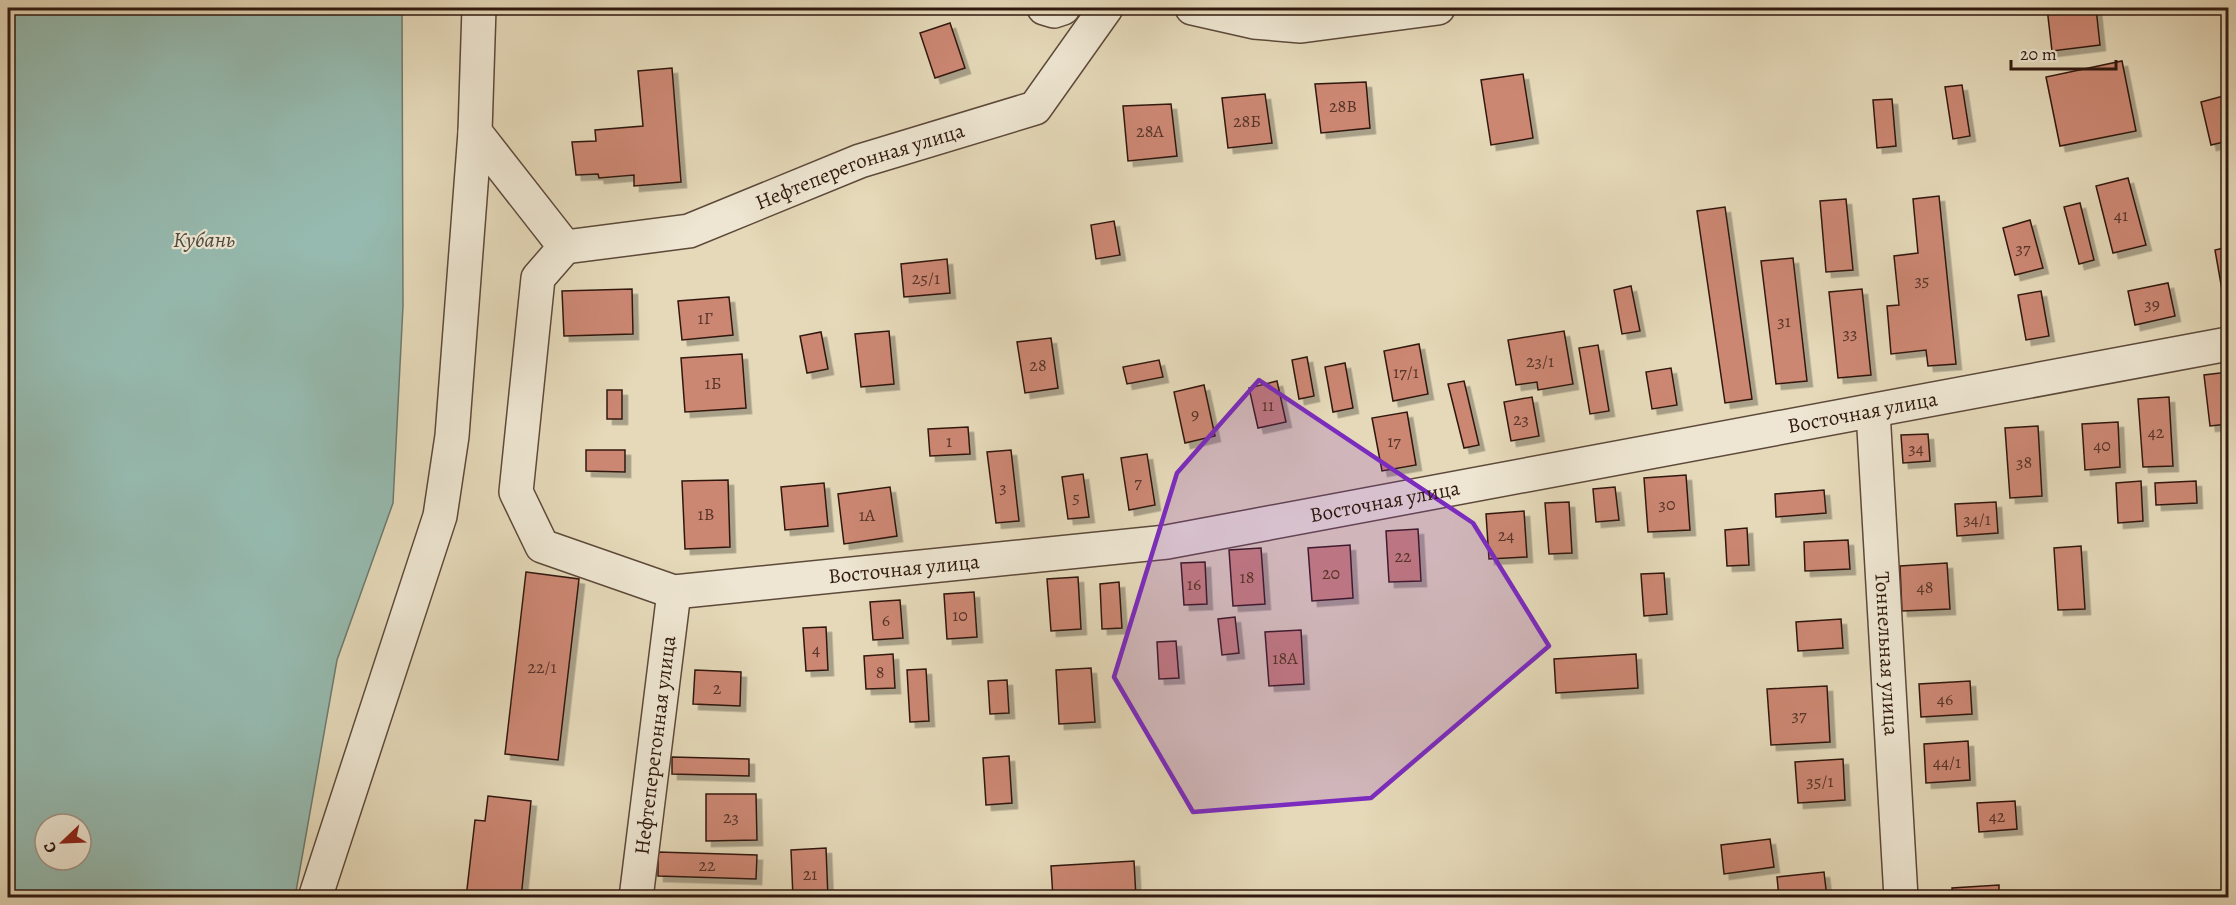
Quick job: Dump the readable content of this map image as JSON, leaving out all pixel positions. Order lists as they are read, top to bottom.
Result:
{
  "streets": {
    "street": ["Нефтеперегонная улица", "Восточная улица", "Тоннельная улица"]
  },
  "crossings": [
    ["Нефтеперегонная улица", "Восточная улица"],
    ["Восточная улица", "Тоннельная улица"]
  ],
  "water": ["Кубань"],
  "house_numbers": [
    "28В",
    "28Б",
    "28А",
    "41",
    "37",
    "25/1",
    "35",
    "39",
    "1Г",
    "31",
    "33",
    "23/1",
    "28",
    "17/1",
    "1Б",
    "11",
    "9",
    "23",
    "42",
    "1",
    "17",
    "40",
    "34",
    "38",
    "7",
    "3",
    "5",
    "30",
    "1В",
    "1А",
    "34/1",
    "24",
    "22",
    "20",
    "18",
    "16",
    "48",
    "10",
    "6",
    "4",
    "18А",
    "22/1",
    "8",
    "2",
    "46",
    "37",
    "44/1",
    "35/1",
    "42",
    "23",
    "22",
    "21"
  ],
  "scale_bar": "20 m",
  "north": "bottom left"
}
